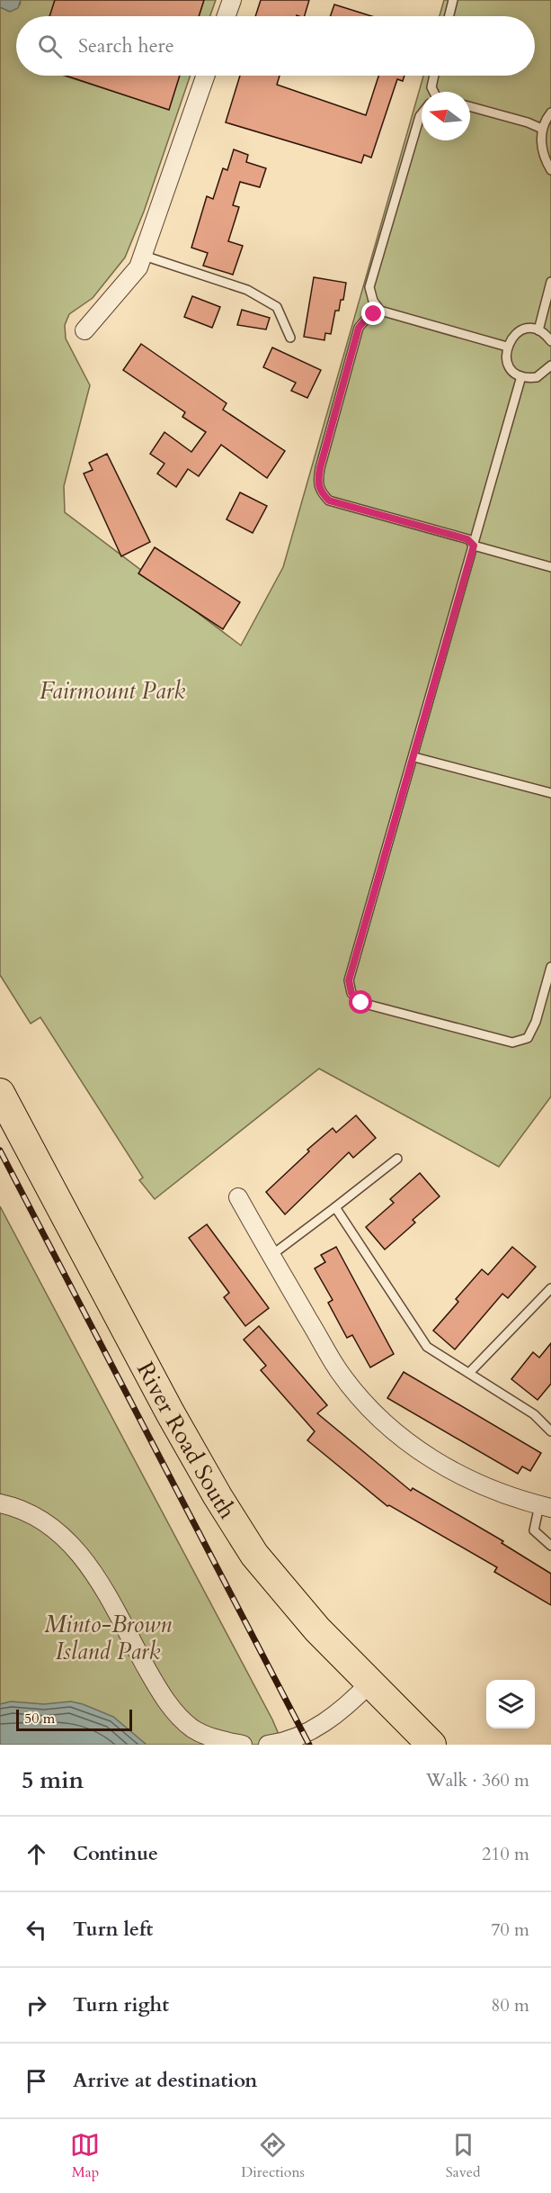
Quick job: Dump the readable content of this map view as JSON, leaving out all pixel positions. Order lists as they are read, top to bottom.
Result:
{
  "streets": {
    "main road": ["River Road South"]
  },
  "parks": ["Fairmount Park", "Minto-Brown Island Park"],
  "scale_bar": "50 m",
  "north": "left",
  "page": {
    "search": "Search here",
    "scale": "50 m",
    "heading": ["5 min", "Walk · 360 m"],
    "list": [
      ["Continue", "210 m"],
      ["Turn left", "70 m"],
      ["Turn right", "80 m"],
      "Arrive at destination"
    ],
    "nav": ["Map", "Directions", "Saved"]
  }
}
